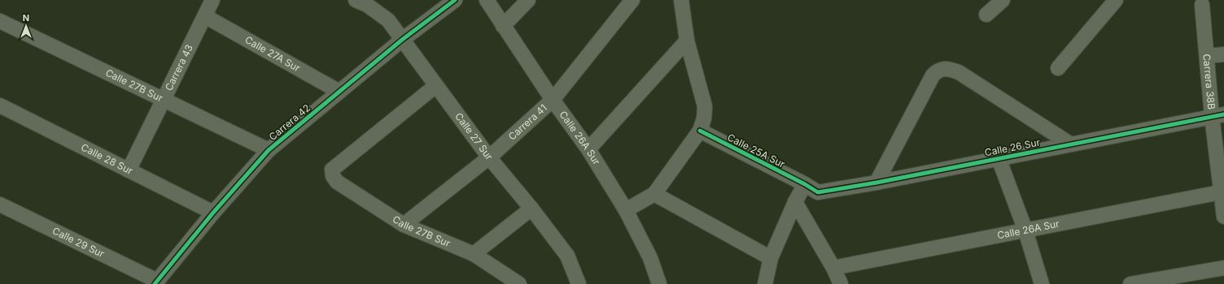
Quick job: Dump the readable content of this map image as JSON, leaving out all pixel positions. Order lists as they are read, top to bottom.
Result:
{
  "streets": {
    "street": [
      "Calle 27A Sur",
      "Carrera 43",
      "Carrera 38B",
      "Calle 27B Sur",
      "Carrera 42",
      "Carrera 41",
      "Calle 27 Sur",
      "Calle 26A Sur",
      "Calle 26 Sur",
      "Calle 25A Sur",
      "Calle 28 Sur",
      "Calle 29 Sur"
    ]
  },
  "crossings": [
    ["Calle 27A Sur", "Carrera 43"],
    ["Calle 27A Sur", "Carrera 42"],
    ["Carrera 43", "Calle 27B Sur"],
    ["Carrera 43", "Calle 28 Sur"],
    ["Carrera 38B", "Calle 26A Sur"],
    ["Carrera 38B", "Calle 26 Sur"],
    ["Calle 27B Sur", "Carrera 42"],
    ["Calle 27B Sur", "Carrera 41"],
    ["Calle 27B Sur", "Calle 27 Sur"],
    ["Carrera 42", "Calle 27 Sur"],
    ["Carrera 42", "Calle 28 Sur"],
    ["Carrera 42", "Calle 29 Sur"],
    ["Carrera 41", "Calle 27 Sur"],
    ["Carrera 41", "Calle 26A Sur"],
    ["Calle 26 Sur", "Calle 25A Sur"]
  ],
  "north": "top"
}
